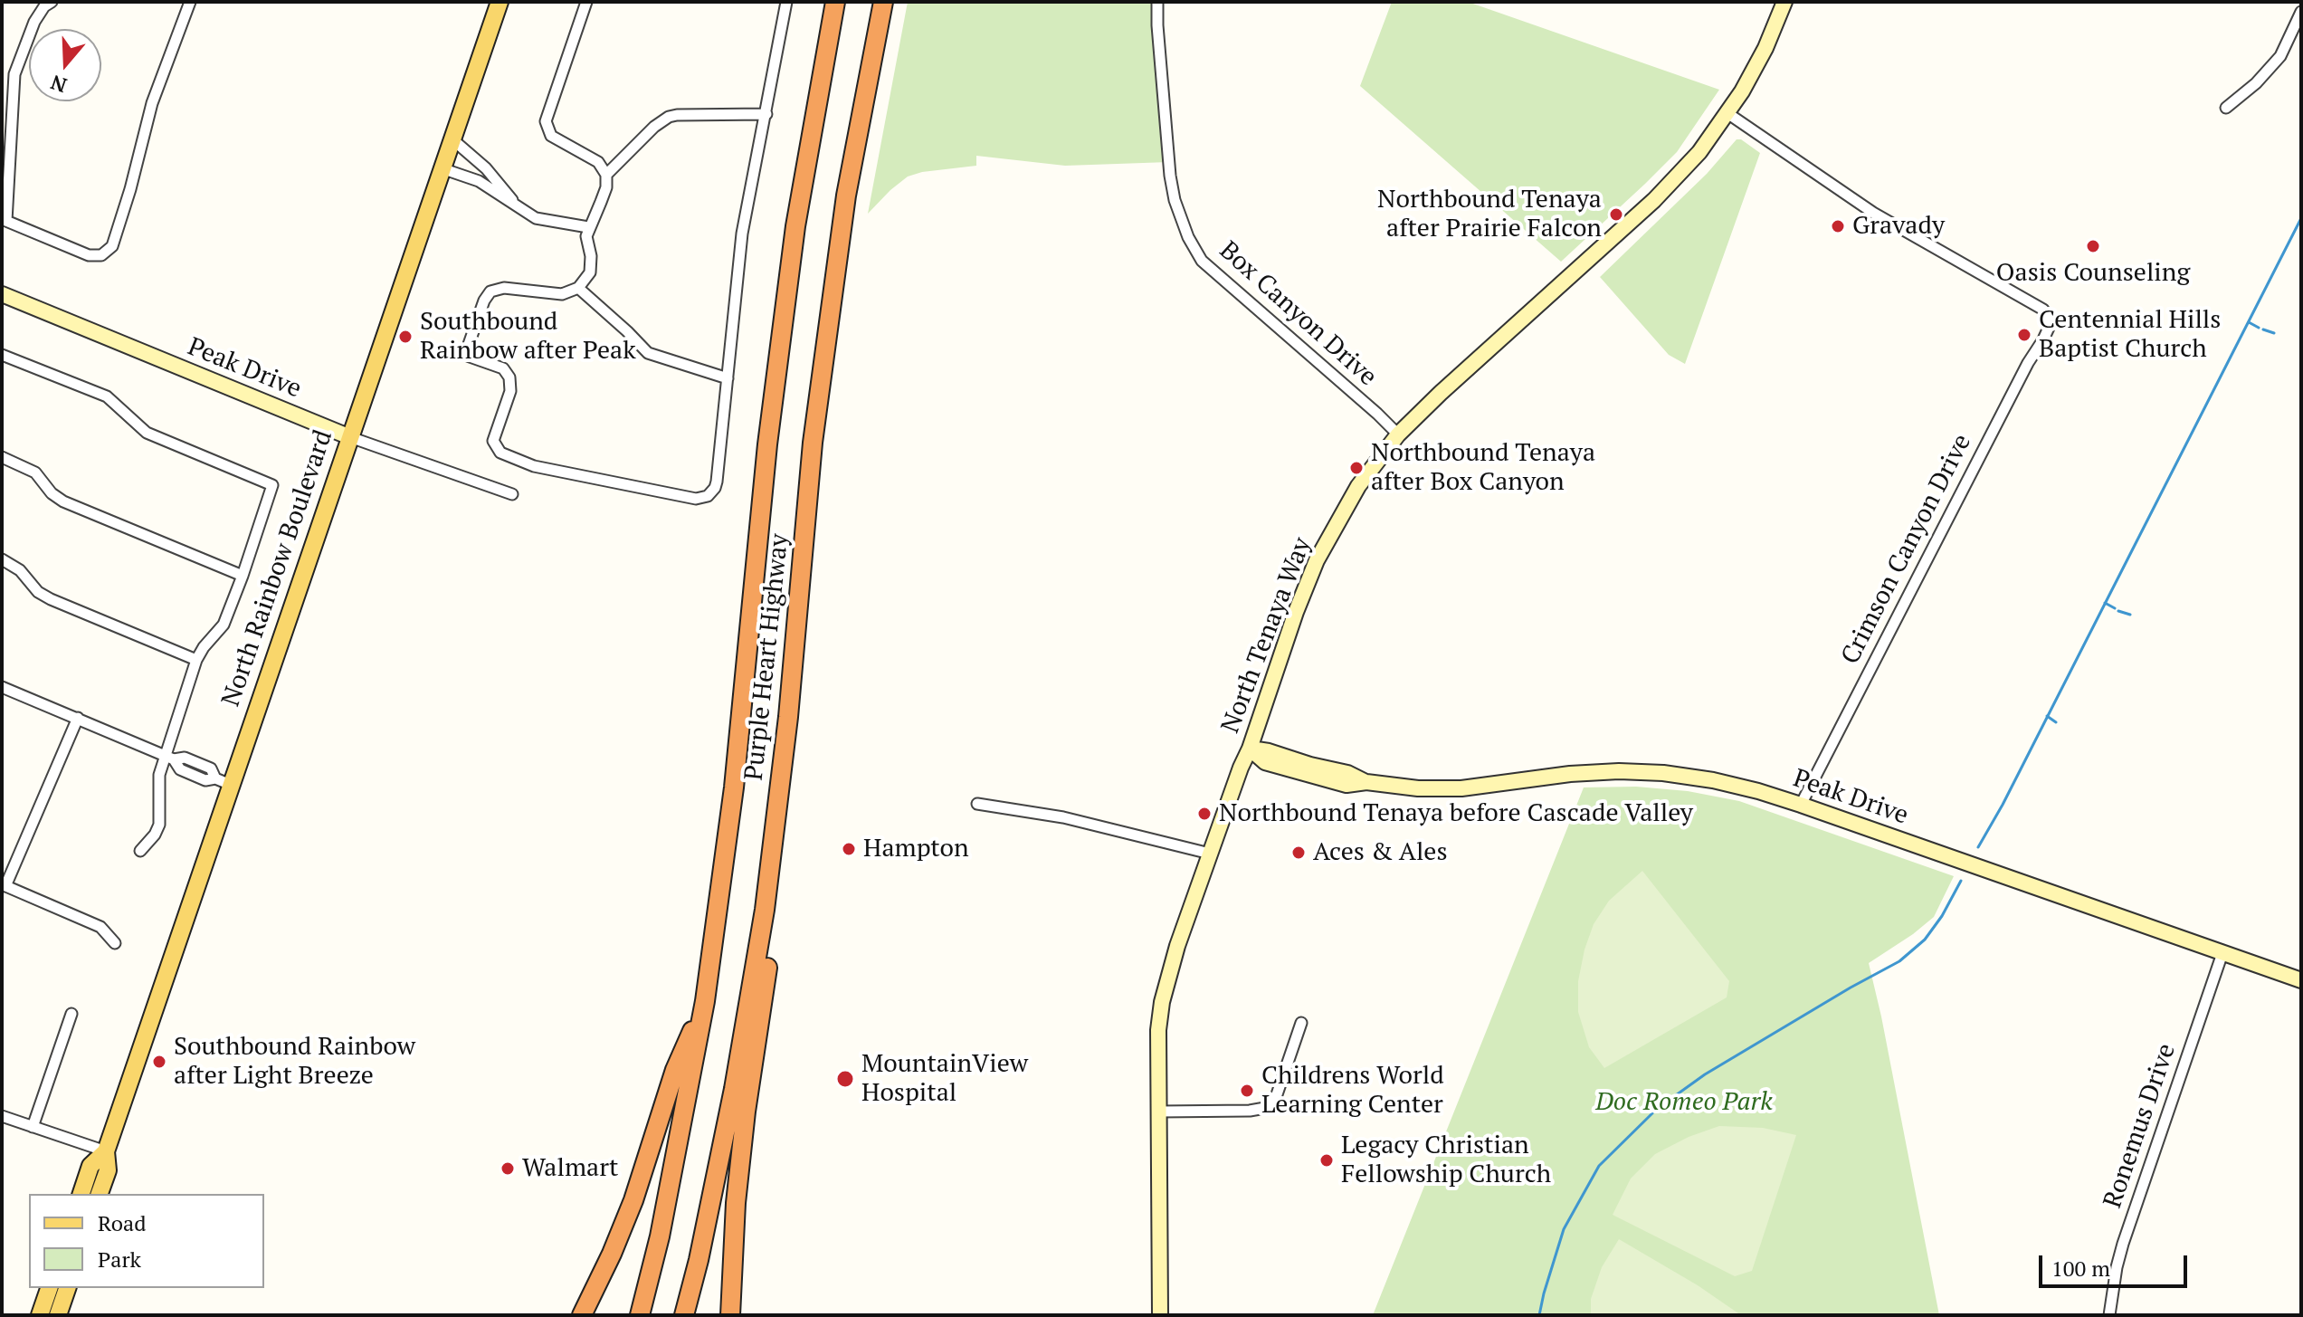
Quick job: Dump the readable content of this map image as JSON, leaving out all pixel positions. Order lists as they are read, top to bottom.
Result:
{
  "streets": {
    "highway": ["Purple Heart Highway"],
    "main road": ["Peak Drive", "North Rainbow Boulevard", "North Tenaya Way"],
    "street": ["Box Canyon Drive", "Crimson Canyon Drive", "Ronemus Drive"]
  },
  "crossings": [
    ["Box Canyon Drive", "North Tenaya Way"],
    ["Peak Drive", "Crimson Canyon Drive"],
    ["Peak Drive", "North Rainbow Boulevard"],
    ["Peak Drive", "North Tenaya Way"],
    ["Peak Drive", "Ronemus Drive"],
    ["Crimson Canyon Drive", "North Tenaya Way"]
  ],
  "parks": ["Doc Romeo Park"],
  "places": [
    "Northbound Tenaya after Prairie Falcon",
    "Gravady",
    "Oasis Counseling",
    "Centennial Hills Baptist Church",
    "Southbound Rainbow after Peak",
    "Northbound Tenaya after Box Canyon",
    "Northbound Tenaya before Cascade Valley",
    "Hampton",
    "Aces & Ales",
    "Southbound Rainbow after Light Breeze",
    "MountainView Hospital",
    "Childrens World Learning Center",
    "Legacy Christian Fellowship Church",
    "Walmart"
  ],
  "legend": ["Road", "Park"],
  "scale_bar": "100 m",
  "north": "bottom"
}
